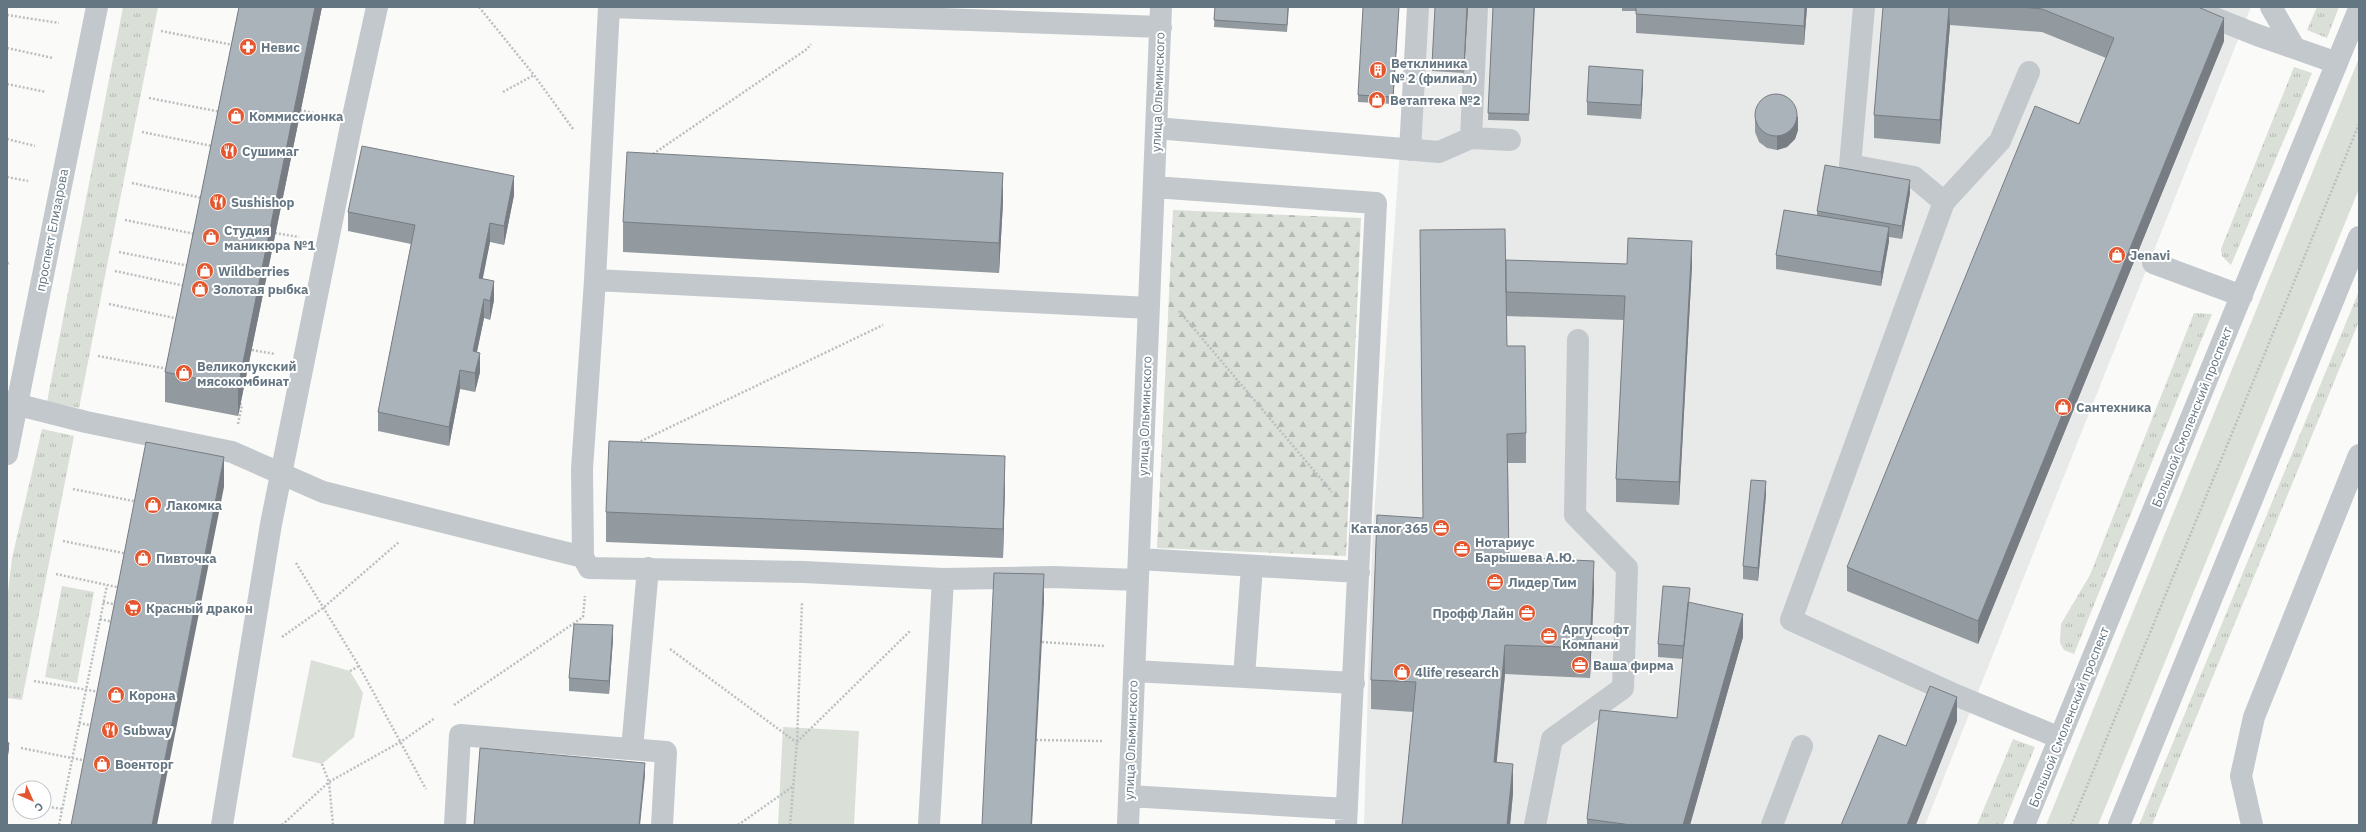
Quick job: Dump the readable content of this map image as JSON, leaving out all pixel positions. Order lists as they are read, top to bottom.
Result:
{
  "streets": {
    "street": ["улица Ольминского", "проспект Елизарова", "Большой Смоленский проспект"]
  },
  "places": {
    "pharmacy": ["Невис"],
    "building": ["Ветклиника № 2 (филиал)"],
    "shop": [
      "Ветаптека №2",
      "Коммиссионка",
      "Студия маникюра №1",
      "Jenavi",
      "Wildberries",
      "Золотая рыбка",
      "Великолукский мясокомбинат",
      "Сантехника",
      "Лакомка",
      "Пивточка",
      "4life research",
      "Корона",
      "Военторг"
    ],
    "restaurant": ["Сушимаг", "Sushishop", "Subway"],
    "office": [
      "Каталог 365",
      "Нотариус Барышева А.Ю.",
      "Лидер Тим",
      "Профф Лайн",
      "Аргуссофт Компани",
      "Ваша фирма"
    ],
    "supermarket": ["Красный дракон"]
  },
  "north": "bottom right"
}
